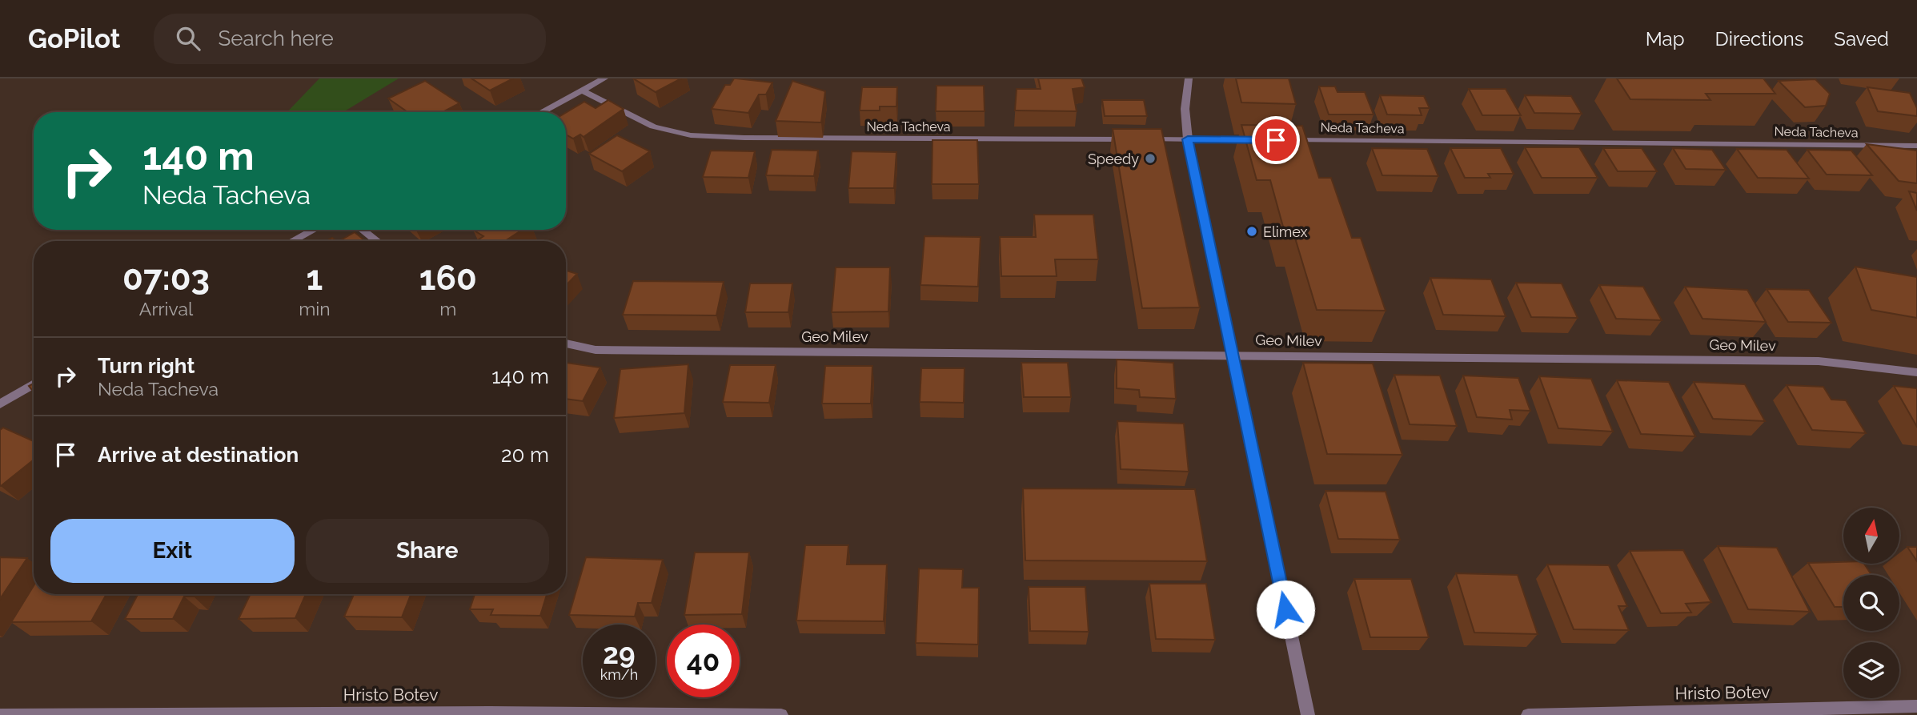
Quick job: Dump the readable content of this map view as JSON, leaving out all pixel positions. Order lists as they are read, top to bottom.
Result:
{
  "streets": {
    "street": ["Neda Tacheva", "Geo Milev", "Hristo Botev"]
  },
  "places": ["Speedy", "Elimex"],
  "north": "top",
  "page": {
    "header": "GoPilot",
    "search": "Search here",
    "nav": ["Map", "Directions", "Saved"],
    "turn": ["140 m", "Neda Tacheva"],
    "eta": [
      "07:03",
      "Arrival",
      "1",
      "min",
      "160",
      "m"
    ],
    "list": [
      {
        "name": "Turn right",
        "note": "Neda Tacheva",
        "value": "140 m"
      },
      {
        "name": "Arrive at destination",
        "value": "20 m"
      }
    ],
    "buttons": ["Exit", "Share"],
    "speed": "29 km/h",
    "limit": "40"
  }
}
